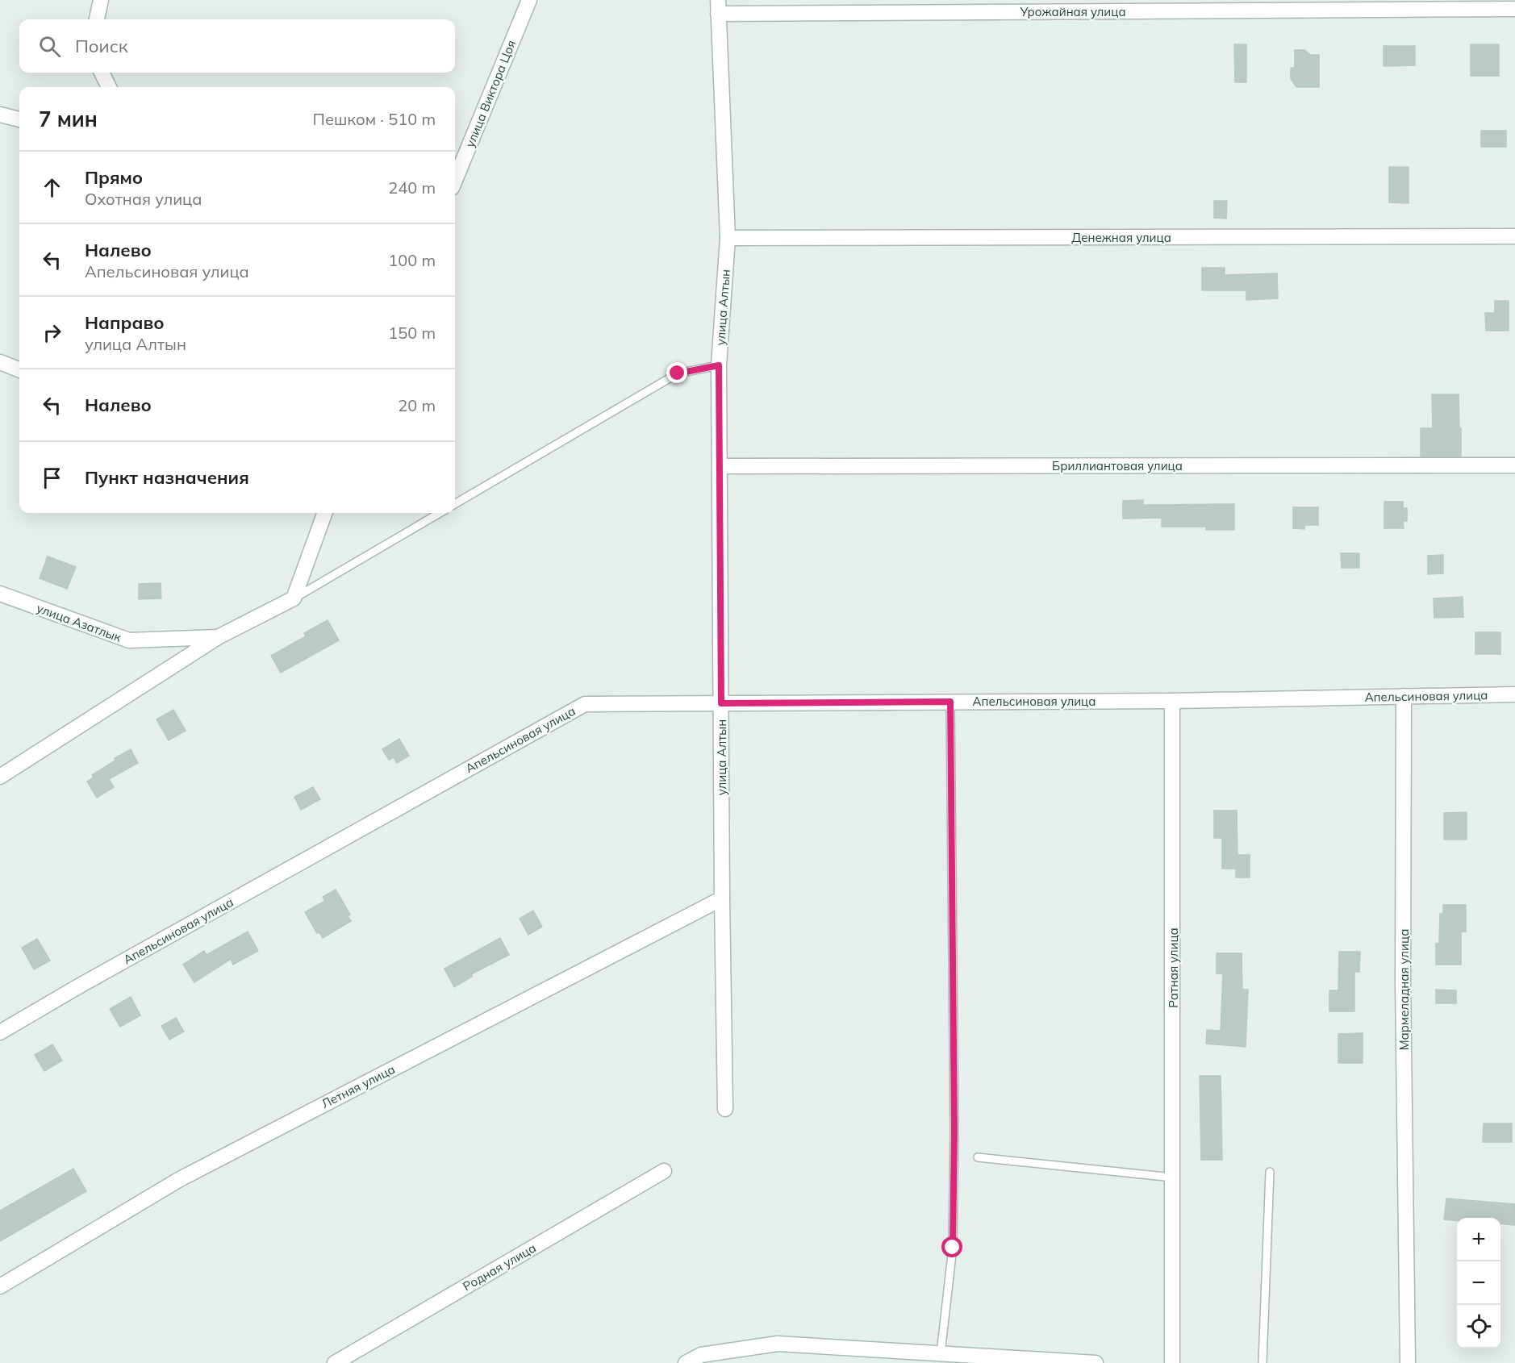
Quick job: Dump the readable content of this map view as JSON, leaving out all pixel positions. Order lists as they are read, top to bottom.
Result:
{
  "streets": {
    "street": [
      "Урожайная улица",
      "улица Виктора Цоя",
      "Денежная улица",
      "улица Алтын",
      "Бриллиантовая улица",
      "улица Азатлык",
      "Апельсиновая улица",
      "Ратная улица",
      "Мармеладная улица",
      "Летняя улица",
      "Родная улица"
    ]
  },
  "crossings": [
    ["Урожайная улица", "улица Алтын"],
    ["Денежная улица", "улица Алтын"],
    ["улица Алтын", "Бриллиантовая улица"],
    ["улица Алтын", "Апельсиновая улица"],
    ["улица Алтын", "Летняя улица"],
    ["Апельсиновая улица", "Ратная улица"],
    ["Апельсиновая улица", "Мармеладная улица"]
  ],
  "page": {
    "search": "Поиск",
    "heading": ["7 мин", "Пешком · 510 m"],
    "list": [
      ["Прямо", "Охотная улица", "240 m"],
      ["Налево", "Апельсиновая улица", "100 m"],
      ["Направо", "улица Алтын", "150 m"],
      ["Налево", "20 m"],
      "Пункт назначения"
    ],
    "map_buttons": ["+", "−"]
  }
}
